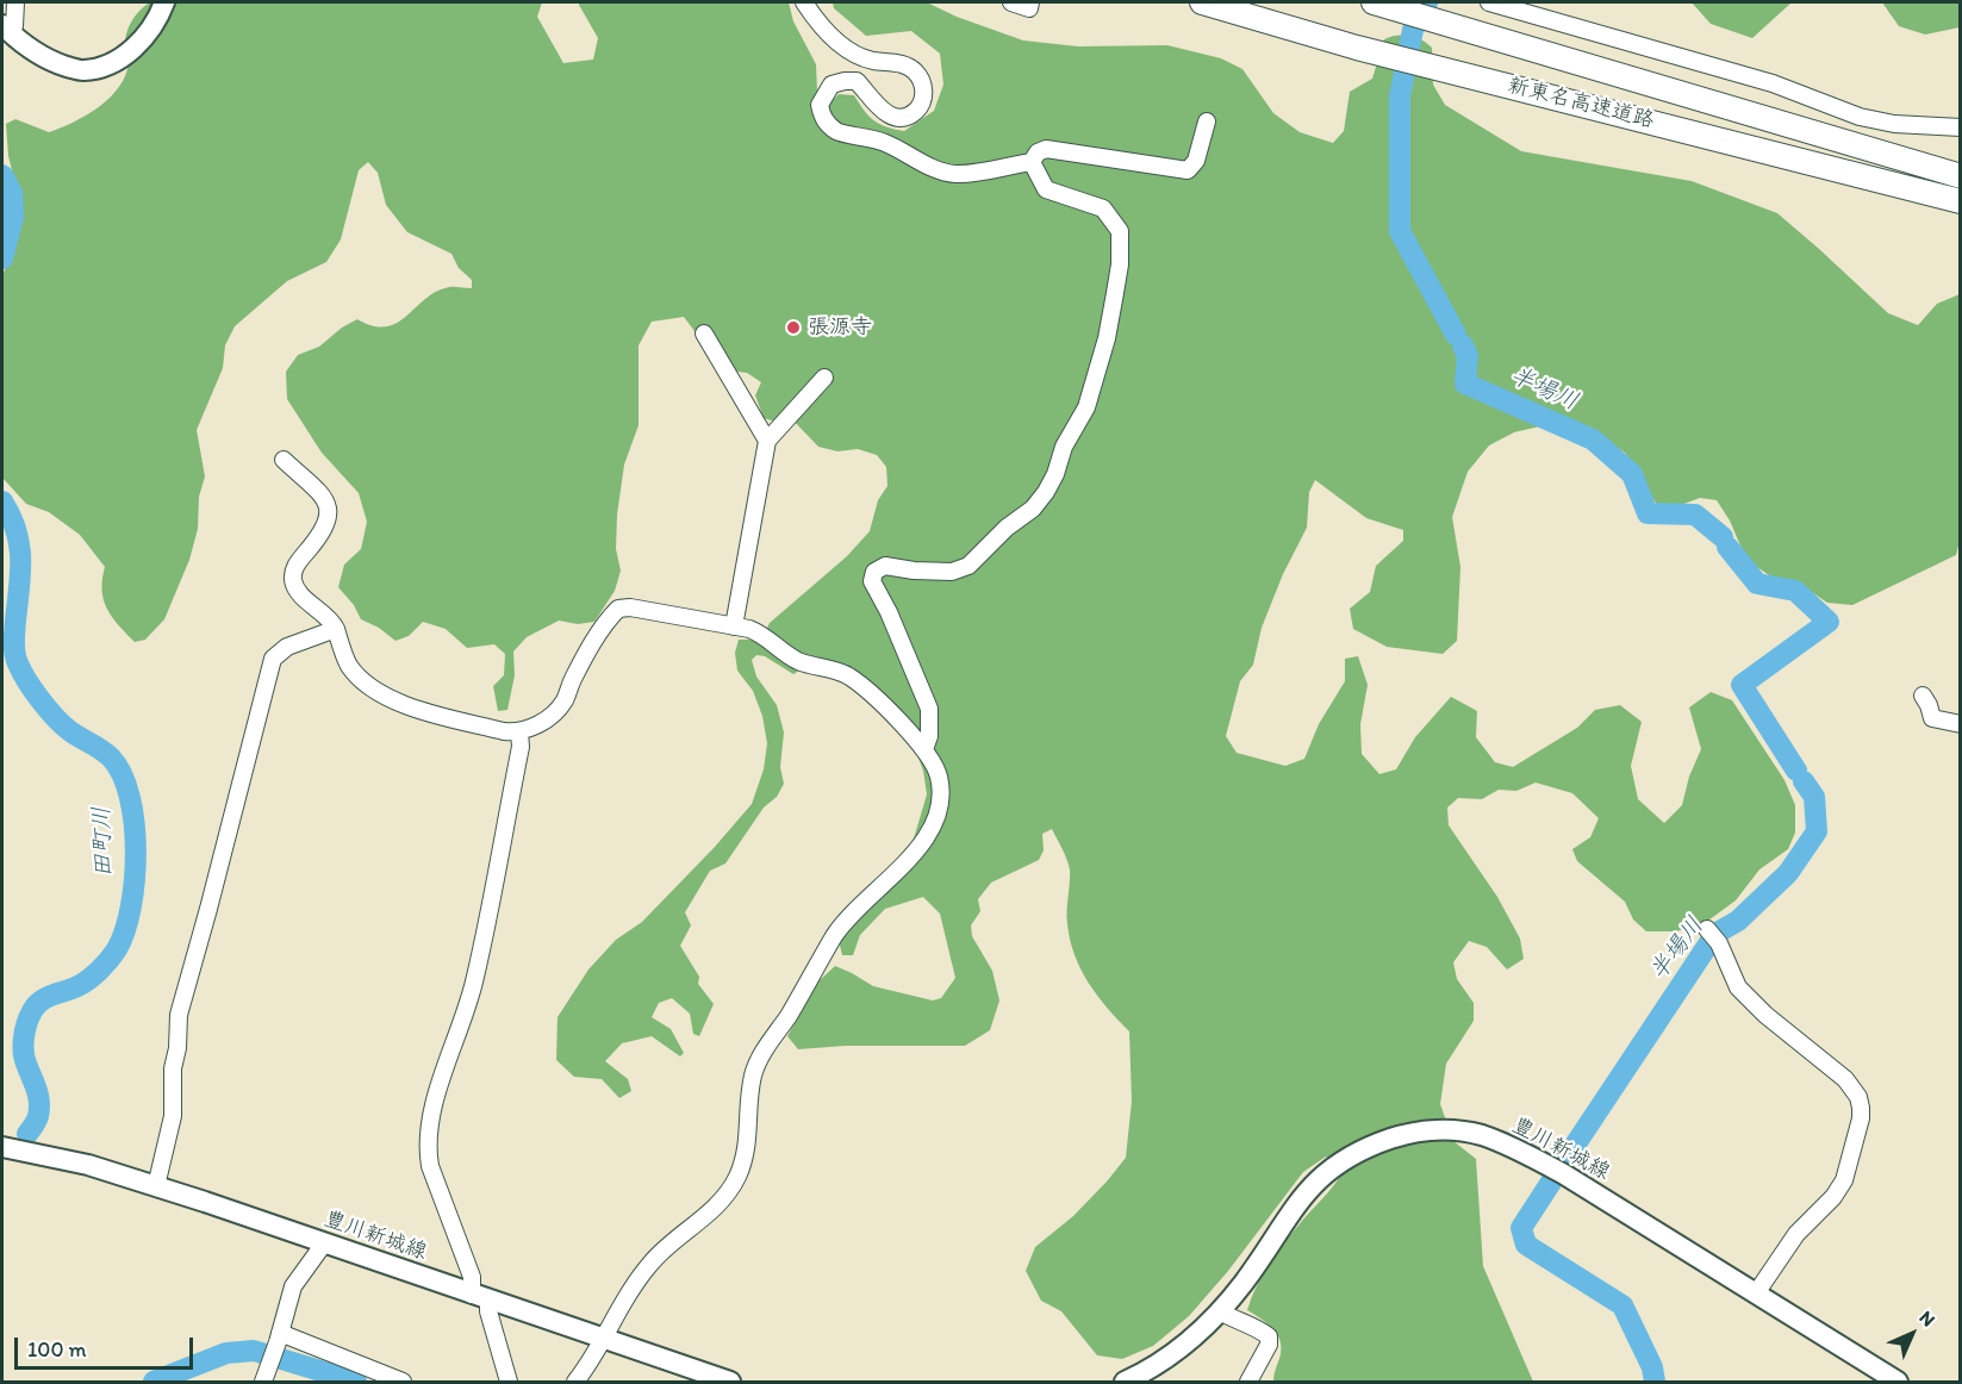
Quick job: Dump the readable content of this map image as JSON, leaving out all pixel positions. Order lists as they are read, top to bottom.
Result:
{
  "streets": {
    "highway": ["新東名高速道路"],
    "main road": ["豊川新城線"]
  },
  "water": ["半場川", "田町川"],
  "places": ["張源寺"],
  "scale_bar": "100 m",
  "north": "top right"
}
